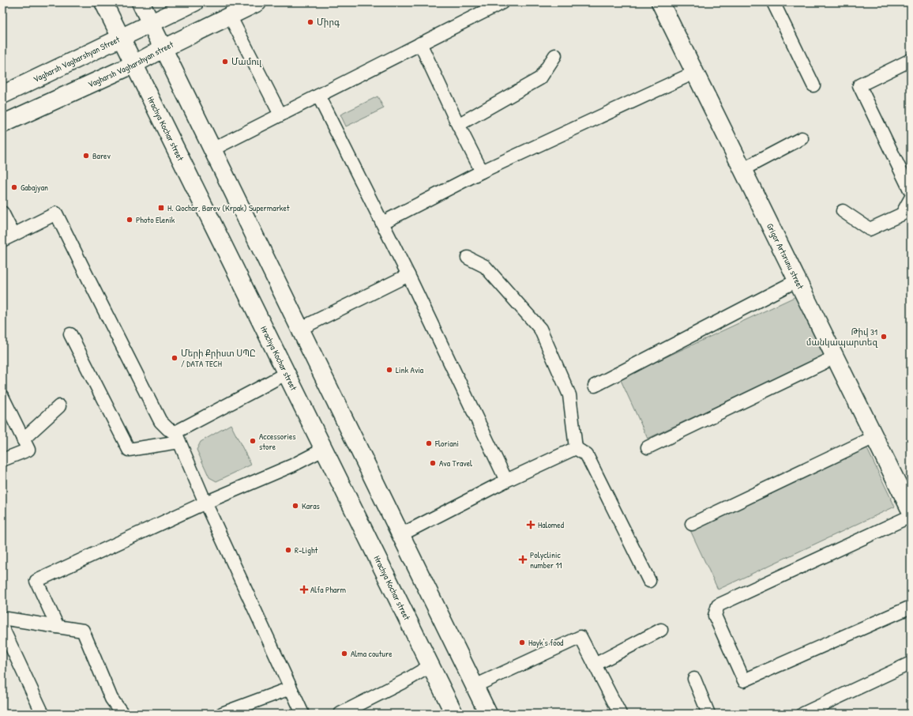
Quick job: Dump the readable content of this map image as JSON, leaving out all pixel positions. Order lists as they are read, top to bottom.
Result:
{
  "streets": {
    "main road": [
      "Vagharsh Vagharshyan Street",
      "Vagharsh Vagharshyan street",
      "Hrachya Kochar street",
      "Grigor Artsrunu street"
    ]
  },
  "crossings": [
    ["Vagharsh Vagharshyan Street", "Hrachya Kochar street"],
    ["Vagharsh Vagharshyan street", "Hrachya Kochar street"]
  ],
  "places": {
    "other": [
      "Միրգ",
      "Մամուլ",
      "Barev",
      "Gabajyan",
      "Photo Elenik",
      "Թիվ 31 մանկապարտեզ",
      "Մերի Քրիստ ՍՊԸ / DATA TECH",
      "Link Avia",
      "Accessories store",
      "Floriani",
      "Ava Travel",
      "Karas",
      "R-Light",
      "Hayk's food",
      "Alma couture"
    ],
    "transit": ["H. Qochar, Barev (Krpak) Supermarket"],
    "health": ["Halomed", "Polyclinic number 11", "Alfa Pharm"]
  }
}
